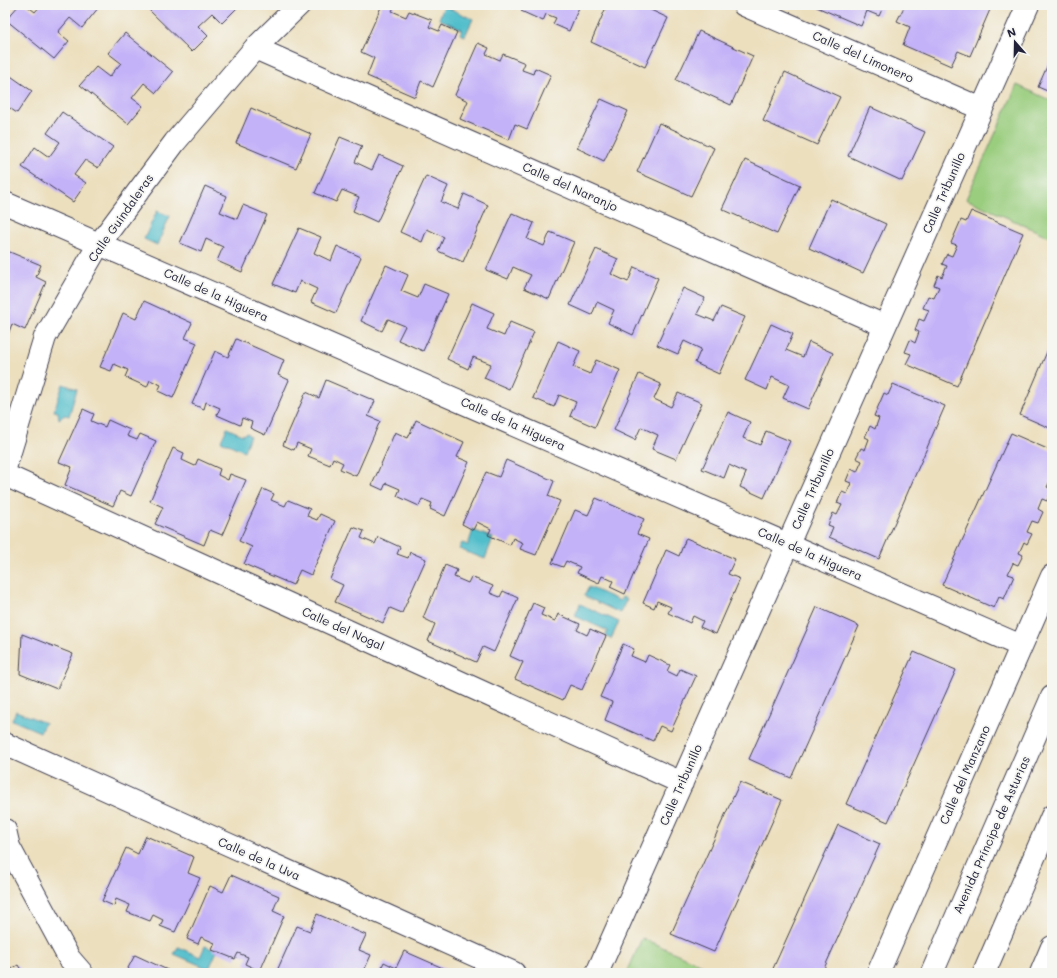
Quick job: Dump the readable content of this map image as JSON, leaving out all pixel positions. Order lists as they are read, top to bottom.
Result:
{
  "streets": {
    "street": [
      "Calle del Limonero",
      "Calle del Naranjo",
      "Calle Tribunillo",
      "Calle Guindaleras",
      "Calle de la Higuera",
      "Calle del Nogal",
      "Calle del Manzano",
      "Avenida Príncipe de Asturias",
      "Calle de la Uva"
    ]
  },
  "crossings": [
    ["Calle del Limonero", "Calle Tribunillo"],
    ["Calle del Naranjo", "Calle Tribunillo"],
    ["Calle del Naranjo", "Calle Guindaleras"],
    ["Calle Tribunillo", "Calle de la Higuera"],
    ["Calle Tribunillo", "Calle del Nogal"],
    ["Calle Guindaleras", "Calle de la Higuera"],
    ["Calle de la Higuera", "Calle del Manzano"]
  ],
  "north": "top"
}
